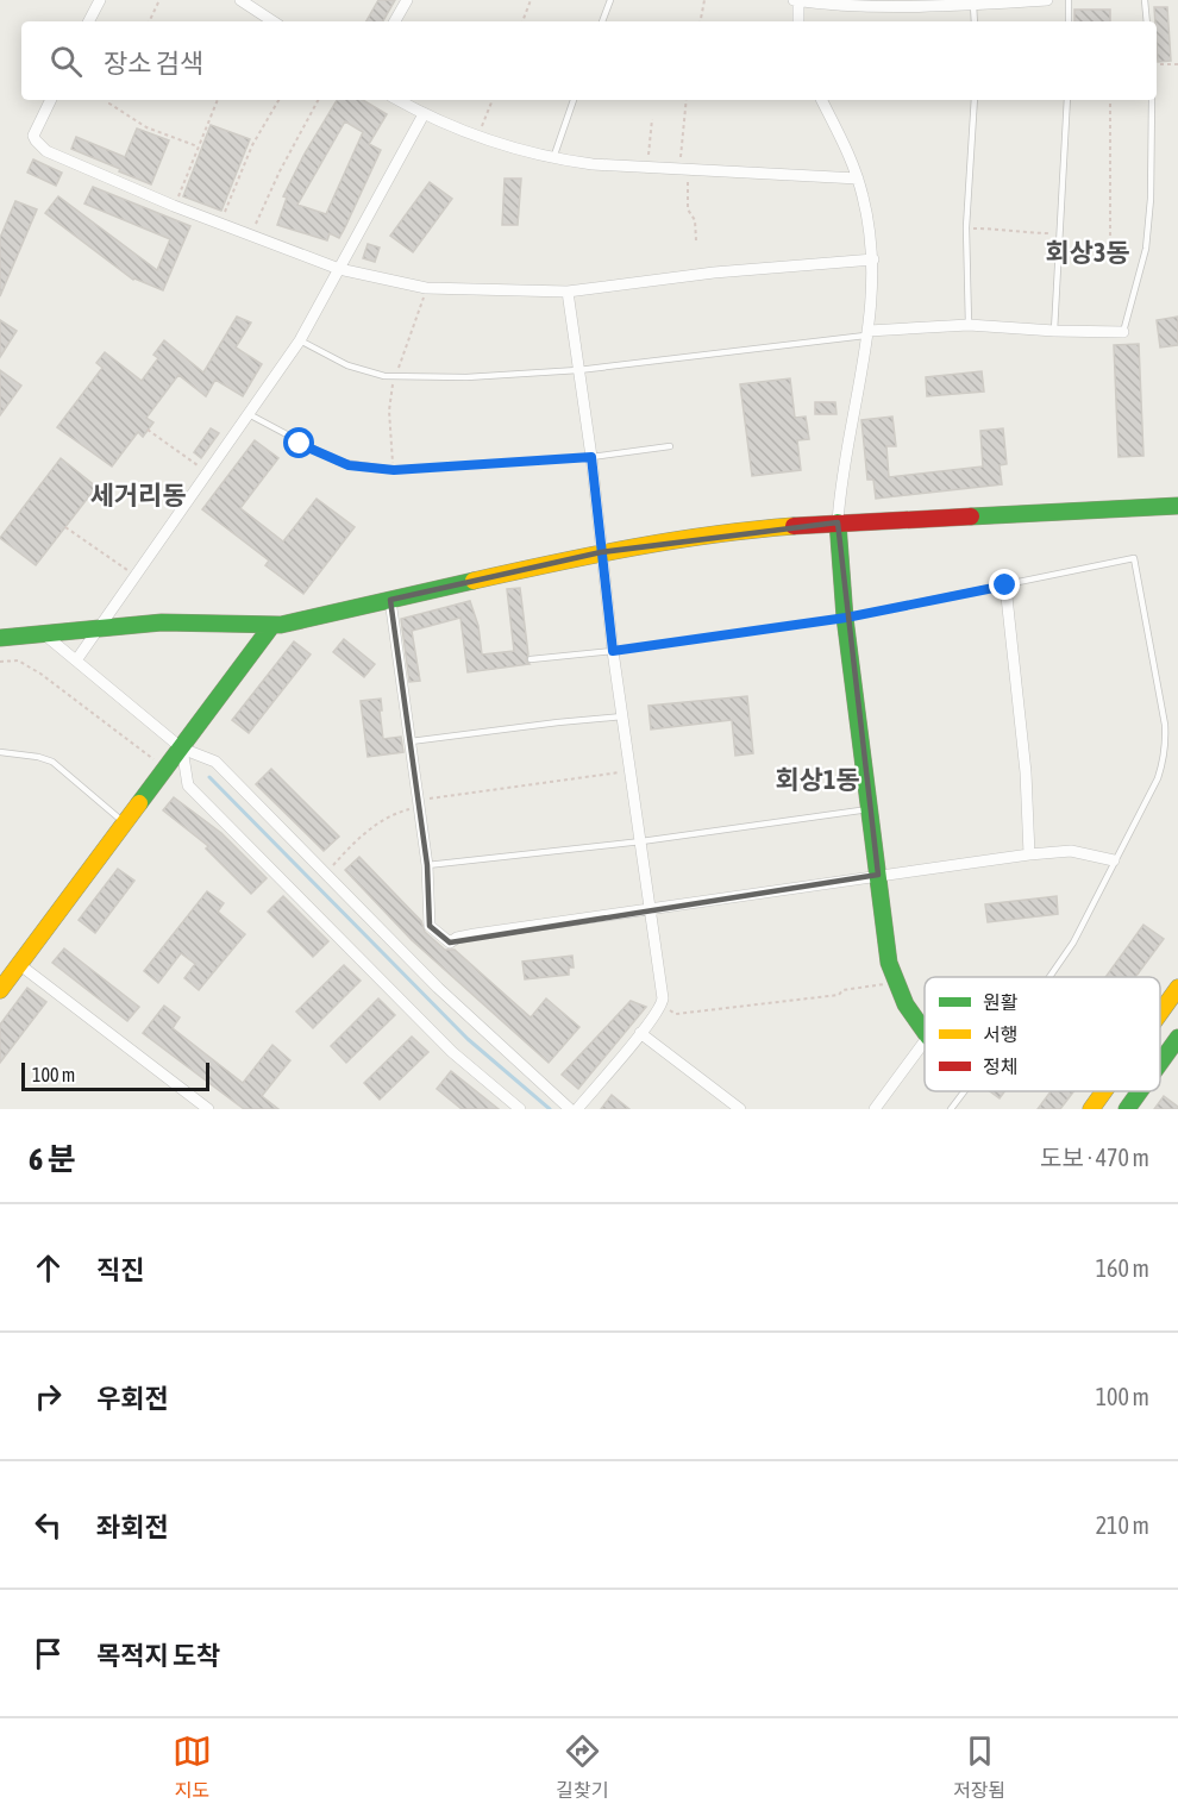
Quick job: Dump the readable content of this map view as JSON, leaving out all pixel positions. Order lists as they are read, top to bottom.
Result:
{
  "districts": ["회상3동", "세거리동", "회상1동"],
  "legend": ["원활", "서행", "정체"],
  "scale_bar": "100 m",
  "page": {
    "search": "장소 검색",
    "scale": "100 m",
    "heading": ["6 분", "도보 · 470 m"],
    "list": [
      ["직진", "160 m"],
      ["우회전", "100 m"],
      ["좌회전", "210 m"],
      "목적지 도착"
    ],
    "nav": ["지도", "길찾기", "저장됨"]
  }
}
